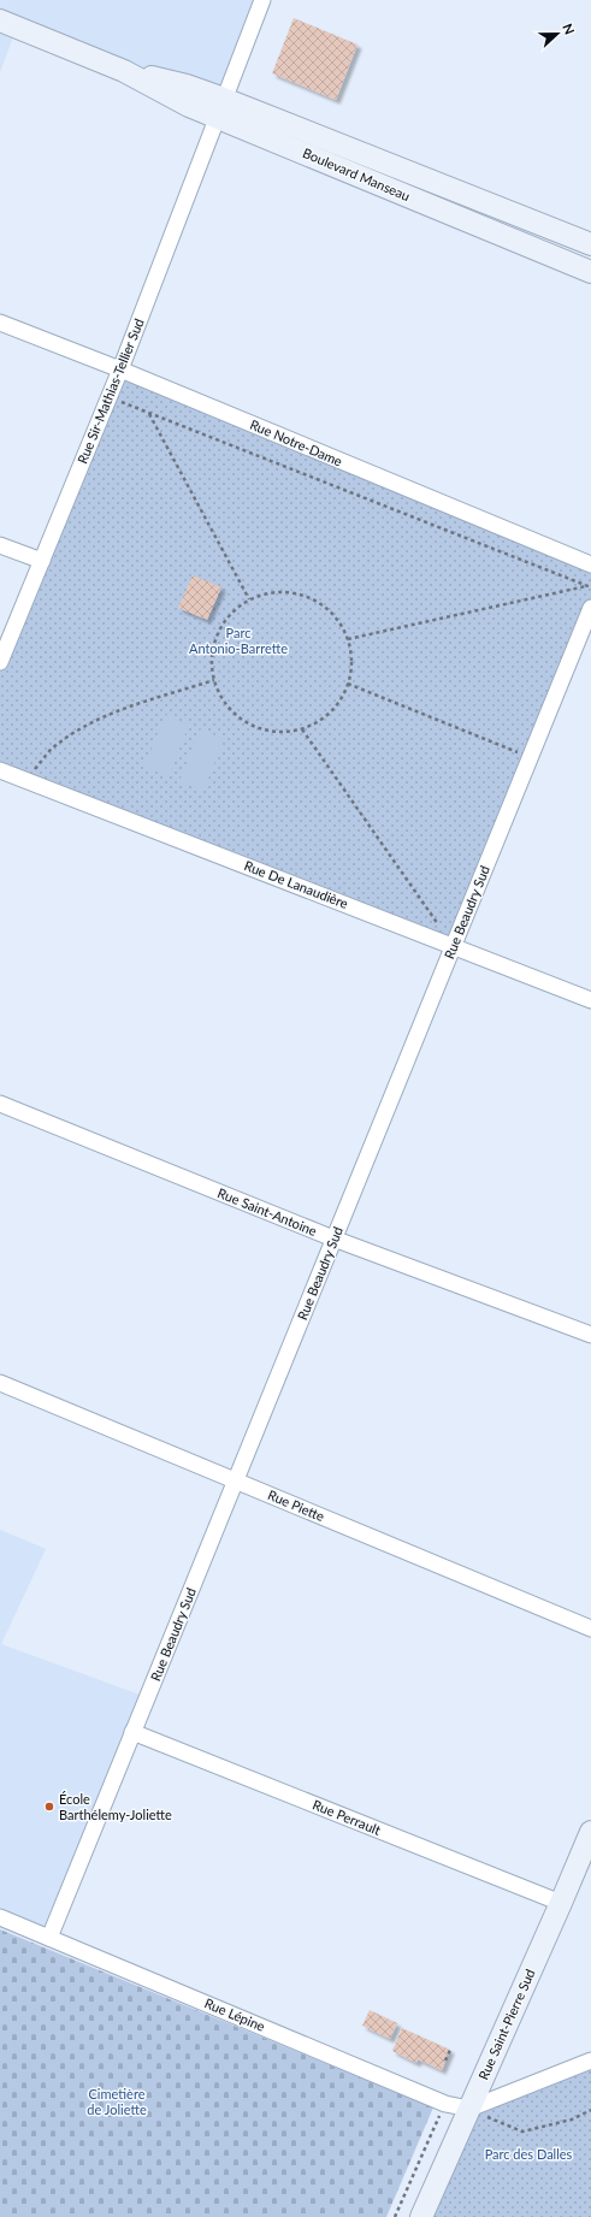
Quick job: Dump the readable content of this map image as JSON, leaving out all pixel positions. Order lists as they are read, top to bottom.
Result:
{
  "streets": {
    "main road": ["Boulevard Manseau", "Rue Saint-Pierre Sud"],
    "street": [
      "Rue Sir-Mathias-Tellier Sud",
      "Rue Notre-Dame",
      "Rue De Lanaudière",
      "Rue Beaudry Sud",
      "Rue Saint-Antoine",
      "Rue Piette",
      "Rue Perrault",
      "Rue Lépine"
    ]
  },
  "crossings": [
    ["Boulevard Manseau", "Rue Sir-Mathias-Tellier Sud"],
    ["Rue Sir-Mathias-Tellier Sud", "Rue Notre-Dame"],
    ["Rue De Lanaudière", "Rue Beaudry Sud"],
    ["Rue Beaudry Sud", "Rue Saint-Antoine"],
    ["Rue Beaudry Sud", "Rue Piette"],
    ["Rue Beaudry Sud", "Rue Perrault"],
    ["Rue Beaudry Sud", "Rue Lépine"],
    ["Rue Perrault", "Rue Saint-Pierre Sud"],
    ["Rue Lépine", "Rue Saint-Pierre Sud"]
  ],
  "parks": ["Parc Antonio-Barrette", "Cimetière de Joliette", "Parc des Dalles"],
  "places": ["École Barthélemy-Joliette"],
  "north": "right"
}
